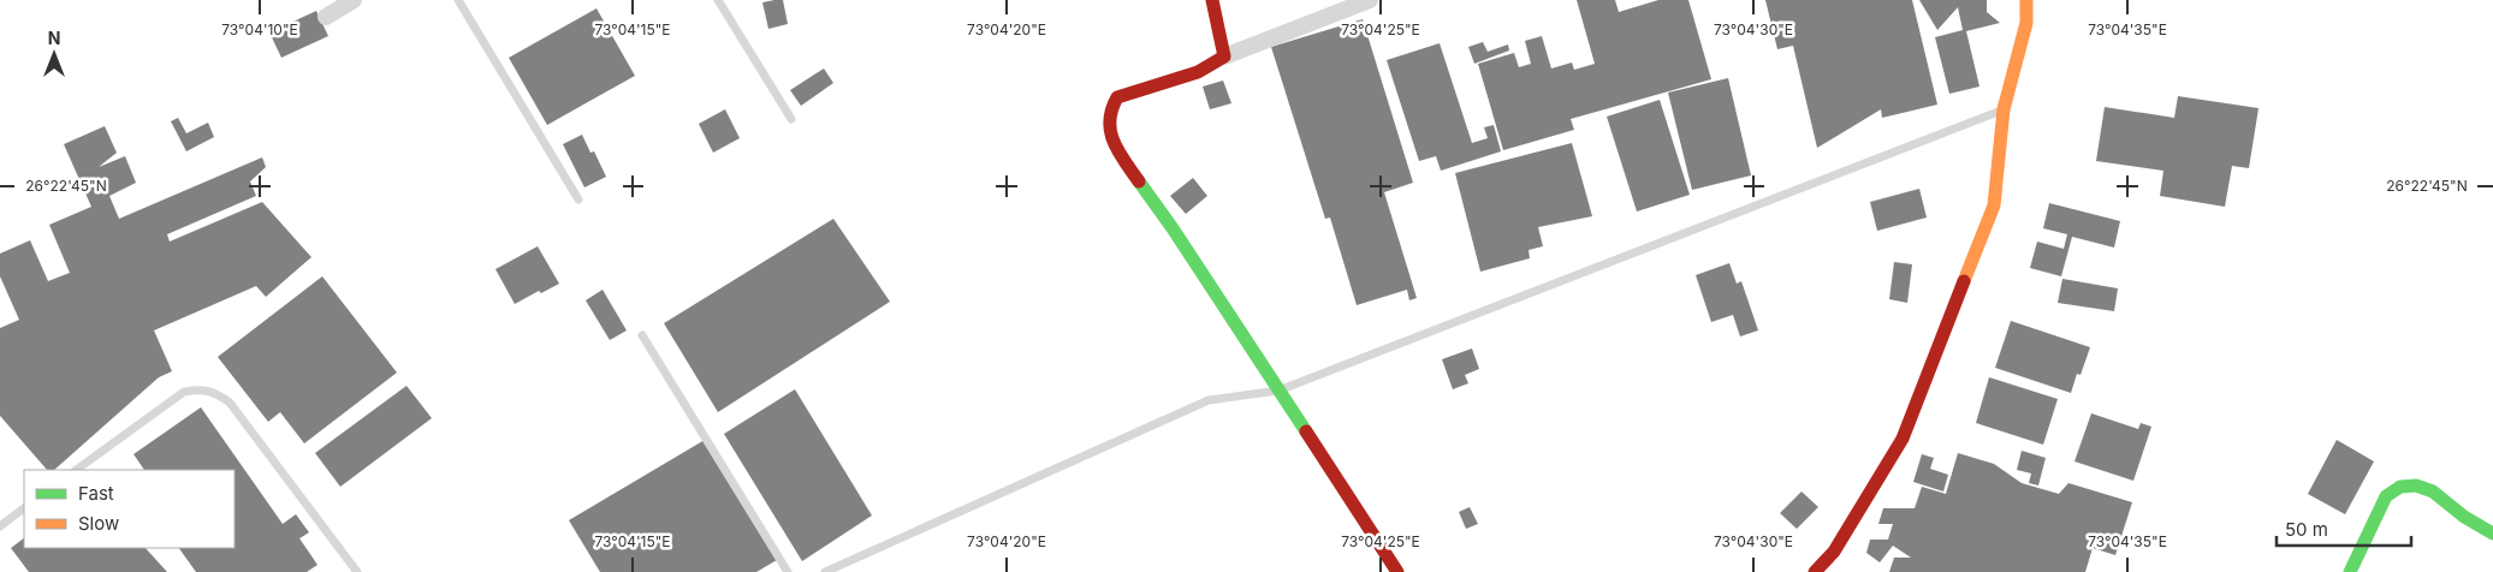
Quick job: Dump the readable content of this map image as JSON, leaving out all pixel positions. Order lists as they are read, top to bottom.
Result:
{
  "legend": ["Fast", "Slow"],
  "scale_bar": "50 m",
  "north": "top",
  "coordinates": [
    "73°04'10\"E",
    "73°04'15\"E",
    "73°04'20\"E",
    "73°04'25\"E",
    "73°04'30\"E",
    "73°04'35\"E",
    "26°22'45\"N"
  ]
}
